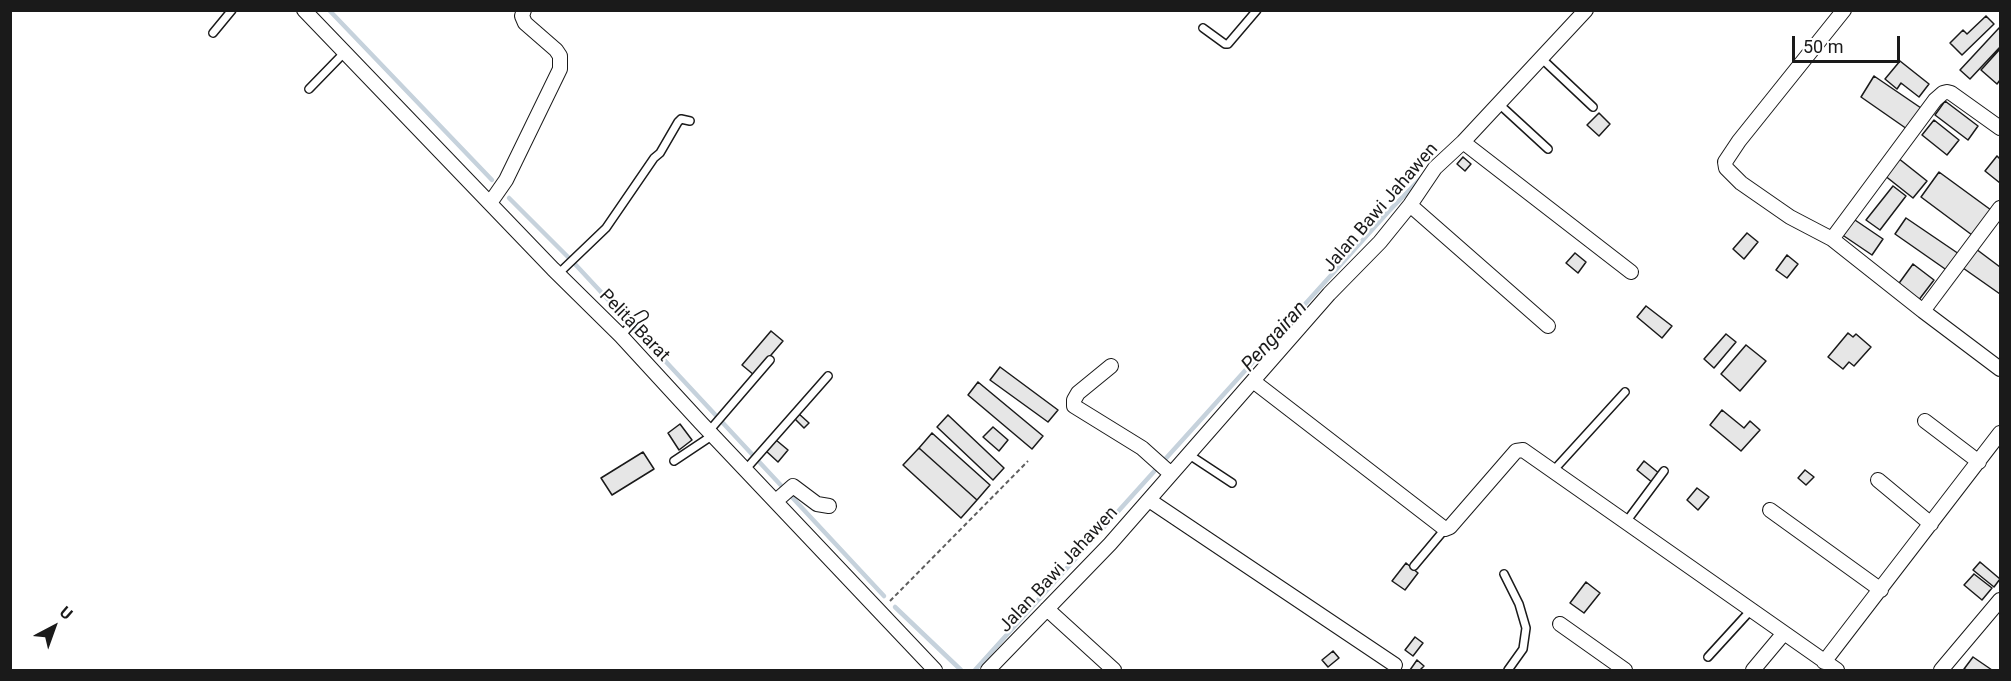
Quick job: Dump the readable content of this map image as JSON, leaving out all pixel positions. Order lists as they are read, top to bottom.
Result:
{
  "streets": {
    "street": ["Jalan Bawi Jahawen", "Pelita Barat"]
  },
  "water": ["Pengairan"],
  "scale_bar": "50 m",
  "north": "top right"
}
